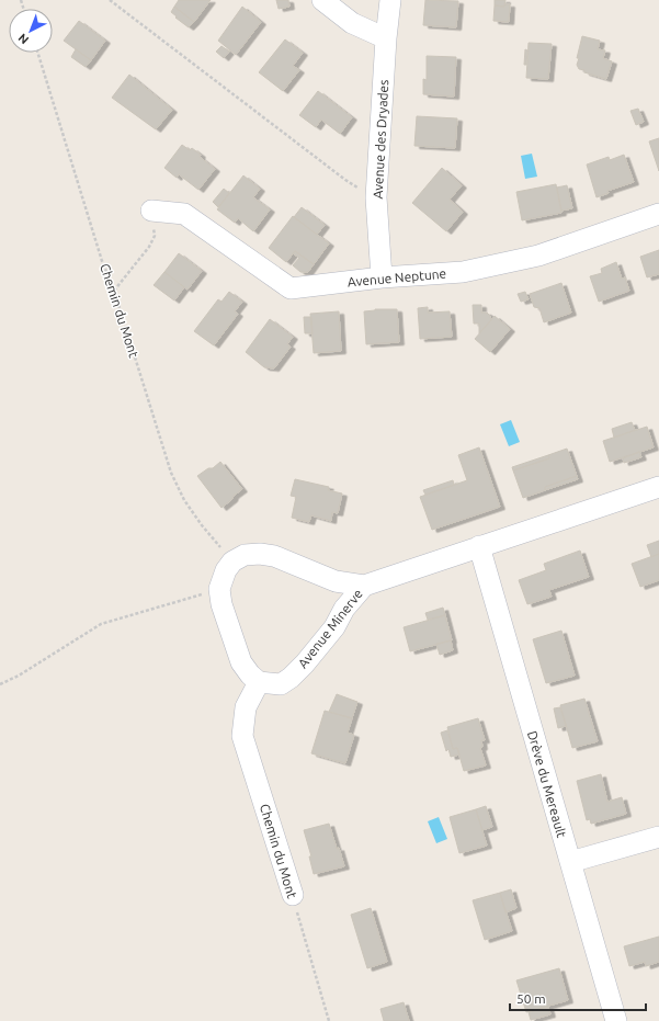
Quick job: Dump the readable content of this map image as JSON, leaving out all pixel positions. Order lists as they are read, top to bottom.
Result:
{
  "streets": {
    "street": [
      "Avenue des Dryades",
      "Avenue Neptune",
      "Chemin du Mont",
      "Avenue Minerve",
      "Drève du Mereault"
    ]
  },
  "crossings": [
    ["Avenue des Dryades", "Avenue Neptune"],
    ["Chemin du Mont", "Avenue Minerve"],
    ["Avenue Minerve", "Drève du Mereault"]
  ],
  "scale_bar": "50 m",
  "north": "bottom left"
}
